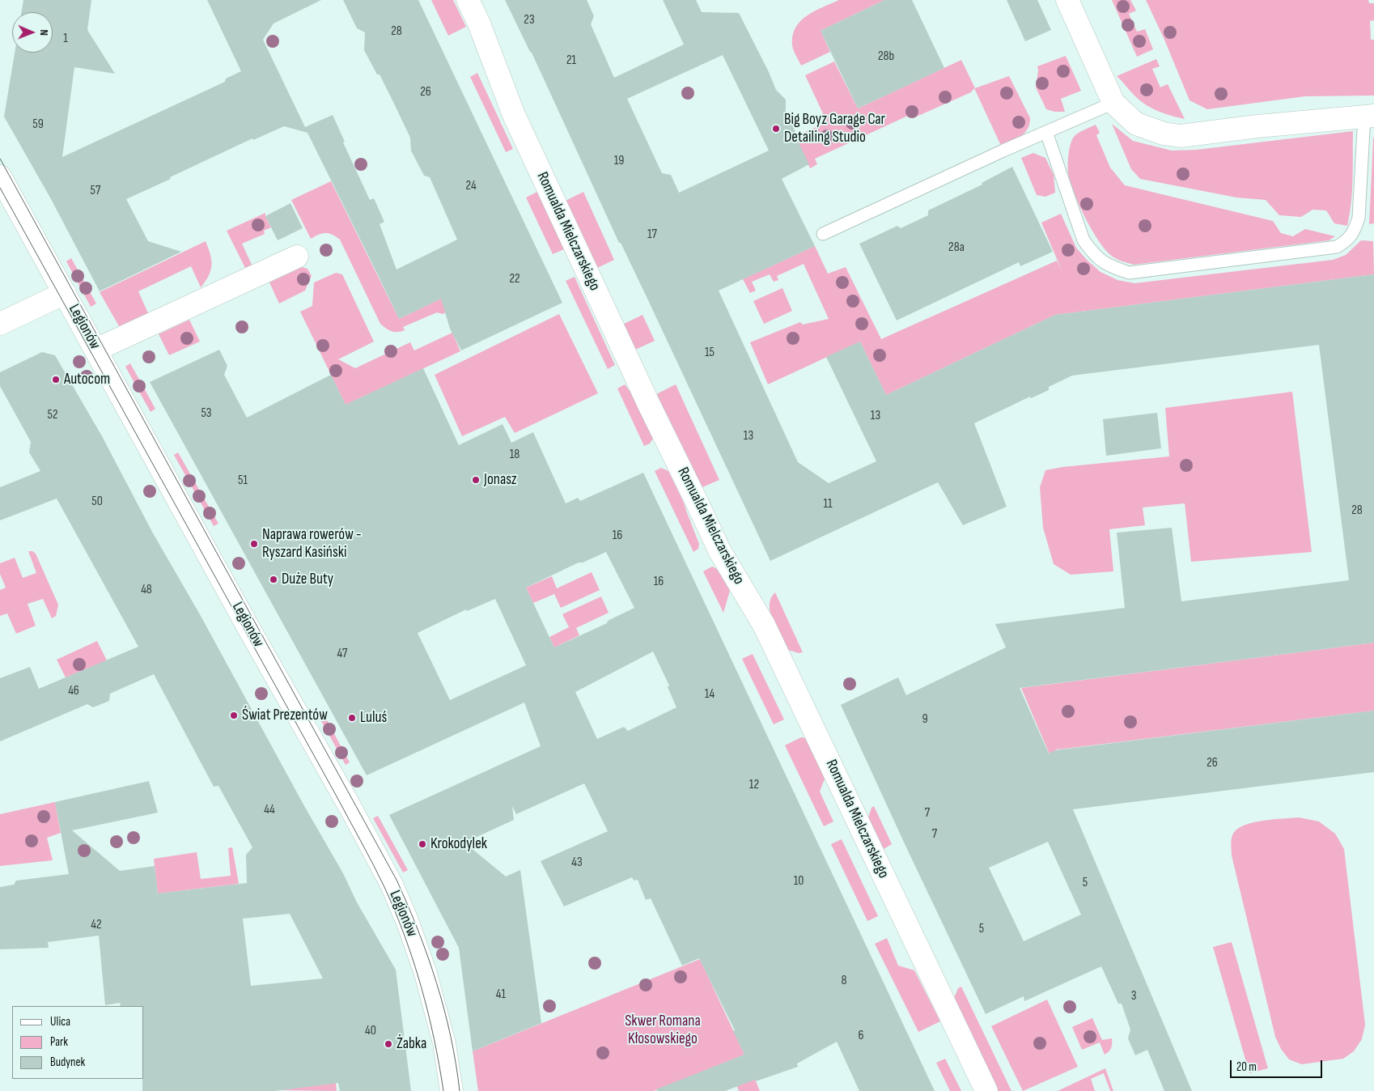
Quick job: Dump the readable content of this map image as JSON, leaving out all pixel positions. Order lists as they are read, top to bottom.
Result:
{
  "streets": {
    "street": ["Romualda Mielczarskiego", "Legionów"]
  },
  "parks": ["Skwer Romana Kłosowskiego"],
  "places": [
    "Big Boyz Garage Car Detailing Studio",
    "Autocom",
    "Jonasz",
    "Naprawa rowerów - Ryszard Kasiński",
    "Duże Buty",
    "Świat Prezentów",
    "Luluś",
    "Krokodylek",
    "Żabka"
  ],
  "house_numbers": [
    "23",
    "28",
    "1",
    "28b",
    "21",
    "26",
    "59",
    "19",
    "24",
    "57",
    "17",
    "28a",
    "22",
    "15",
    "53",
    "52",
    "13",
    "13",
    "18",
    "51",
    "50",
    "11",
    "28",
    "16",
    "16",
    "48",
    "47",
    "46",
    "14",
    "9",
    "26",
    "12",
    "44",
    "7",
    "7",
    "43",
    "10",
    "5",
    "42",
    "5",
    "8",
    "41",
    "3",
    "40",
    "6"
  ],
  "legend": ["Ulica", "Park", "Budynek"],
  "scale_bar": "20 m",
  "north": "right"
}
